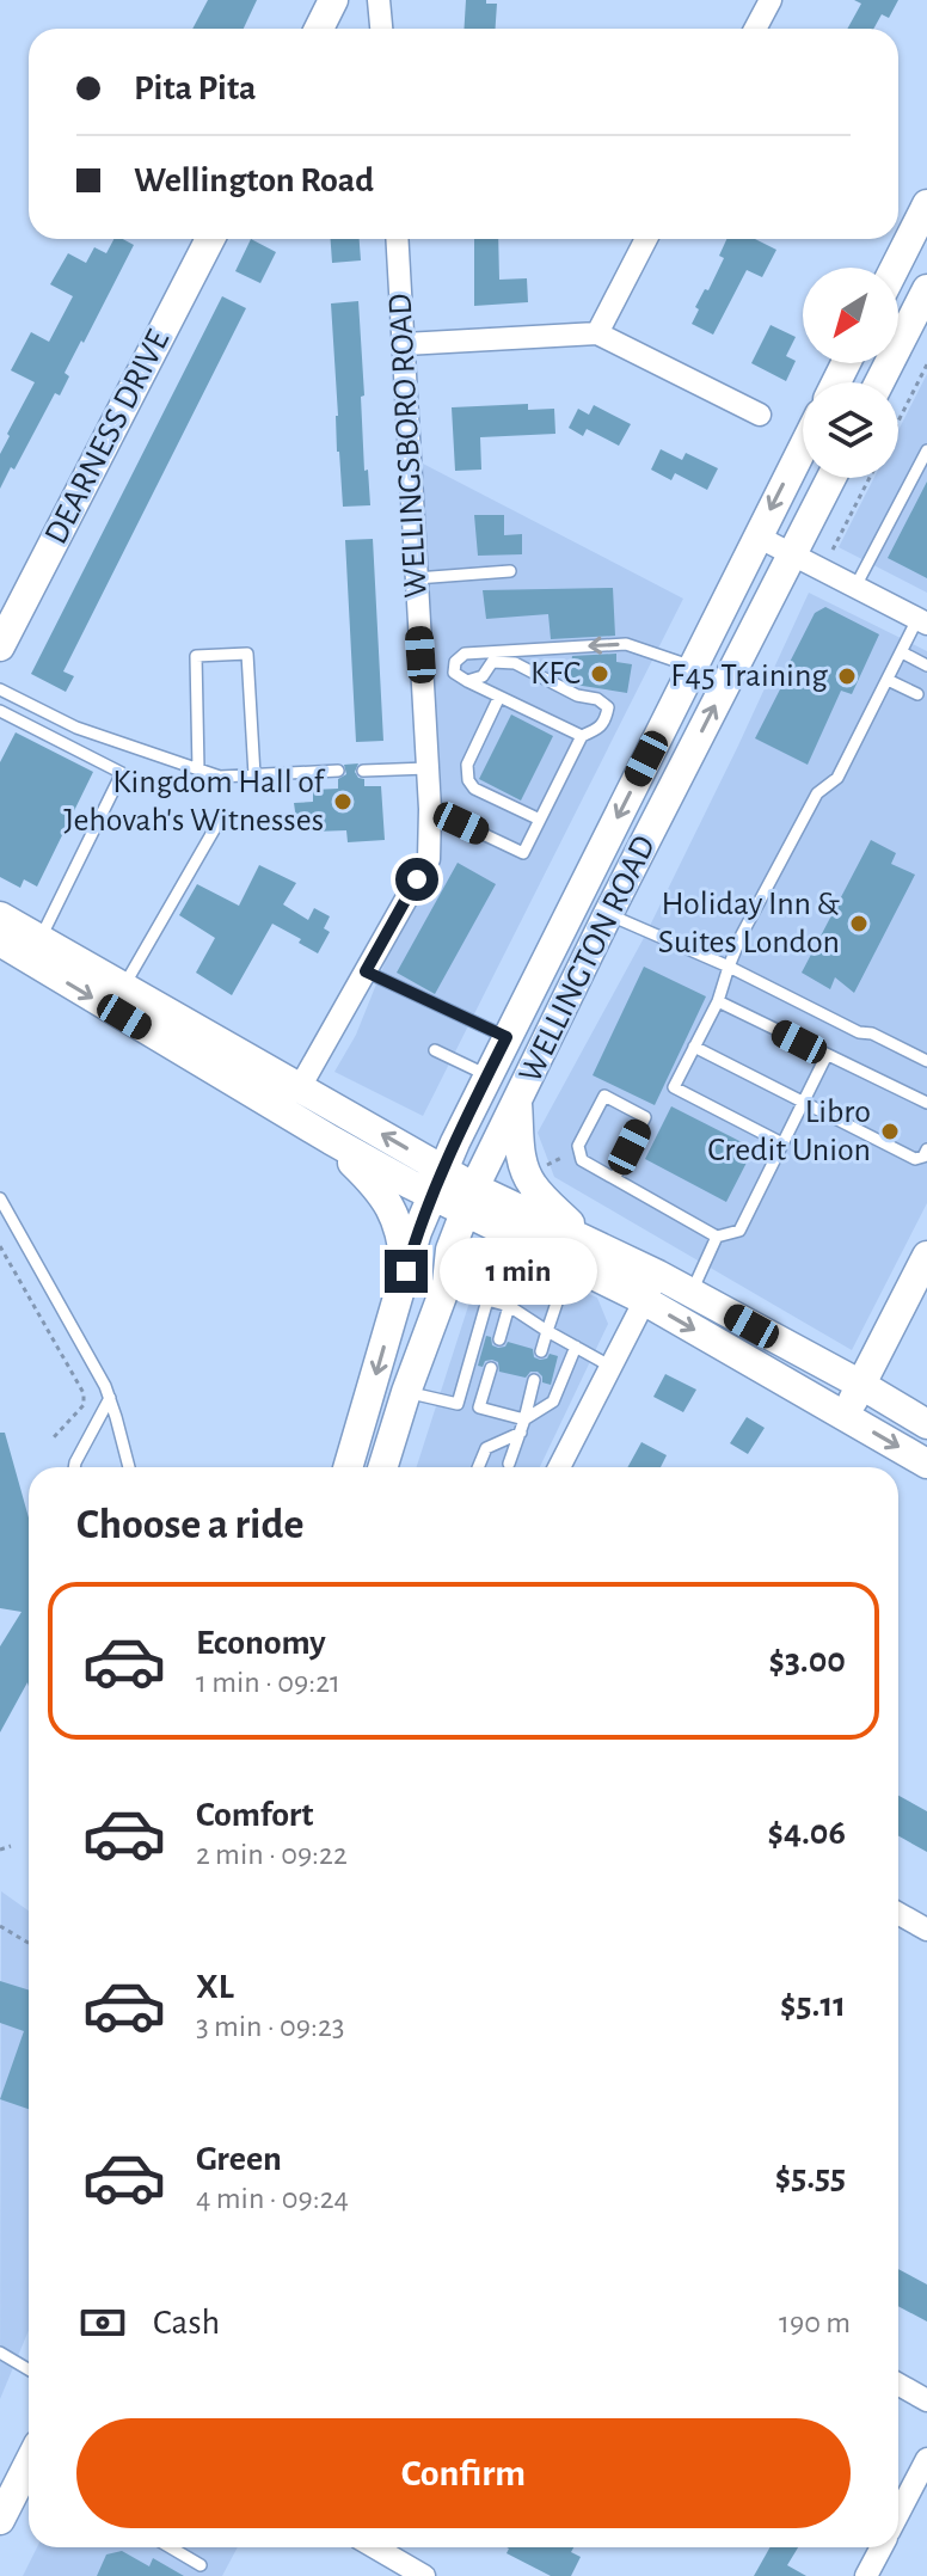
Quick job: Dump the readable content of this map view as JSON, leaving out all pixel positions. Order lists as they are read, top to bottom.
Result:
{
  "streets": {
    "main road": ["DEARNESS DRIVE", "WELLINGTON ROAD"],
    "street": ["WELLINGSBORO ROAD"]
  },
  "places": [
    "KFC",
    "F45 Training",
    "Kingdom Hall of Jehovah's Witnesses",
    "Holiday Inn & Suites London",
    "Libro Credit Union"
  ],
  "north": "bottom left",
  "page": {
    "banner": ["Pita Pita", "Wellington Road"],
    "bubble": "1 min",
    "heading": "Choose a ride",
    "list": [
      {
        "name": "Economy",
        "note": "1 min · 09:21",
        "value": "$3.00"
      },
      {
        "name": "Comfort",
        "note": "2 min · 09:22",
        "value": "$4.06"
      },
      {
        "name": "XL",
        "note": "3 min · 09:23",
        "value": "$5.11"
      },
      {
        "name": "Green",
        "note": "4 min · 09:24",
        "value": "$5.55"
      }
    ],
    "pay": ["Cash", "190 m"],
    "buttons": "Confirm"
  }
}
